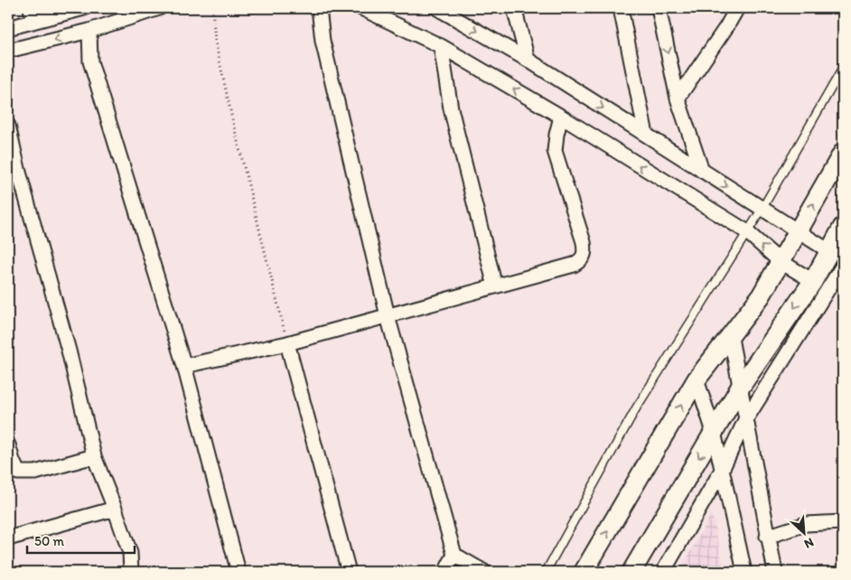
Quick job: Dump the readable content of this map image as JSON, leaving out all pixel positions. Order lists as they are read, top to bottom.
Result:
{
  "scale_bar": "50 m",
  "north": "bottom right"
}
